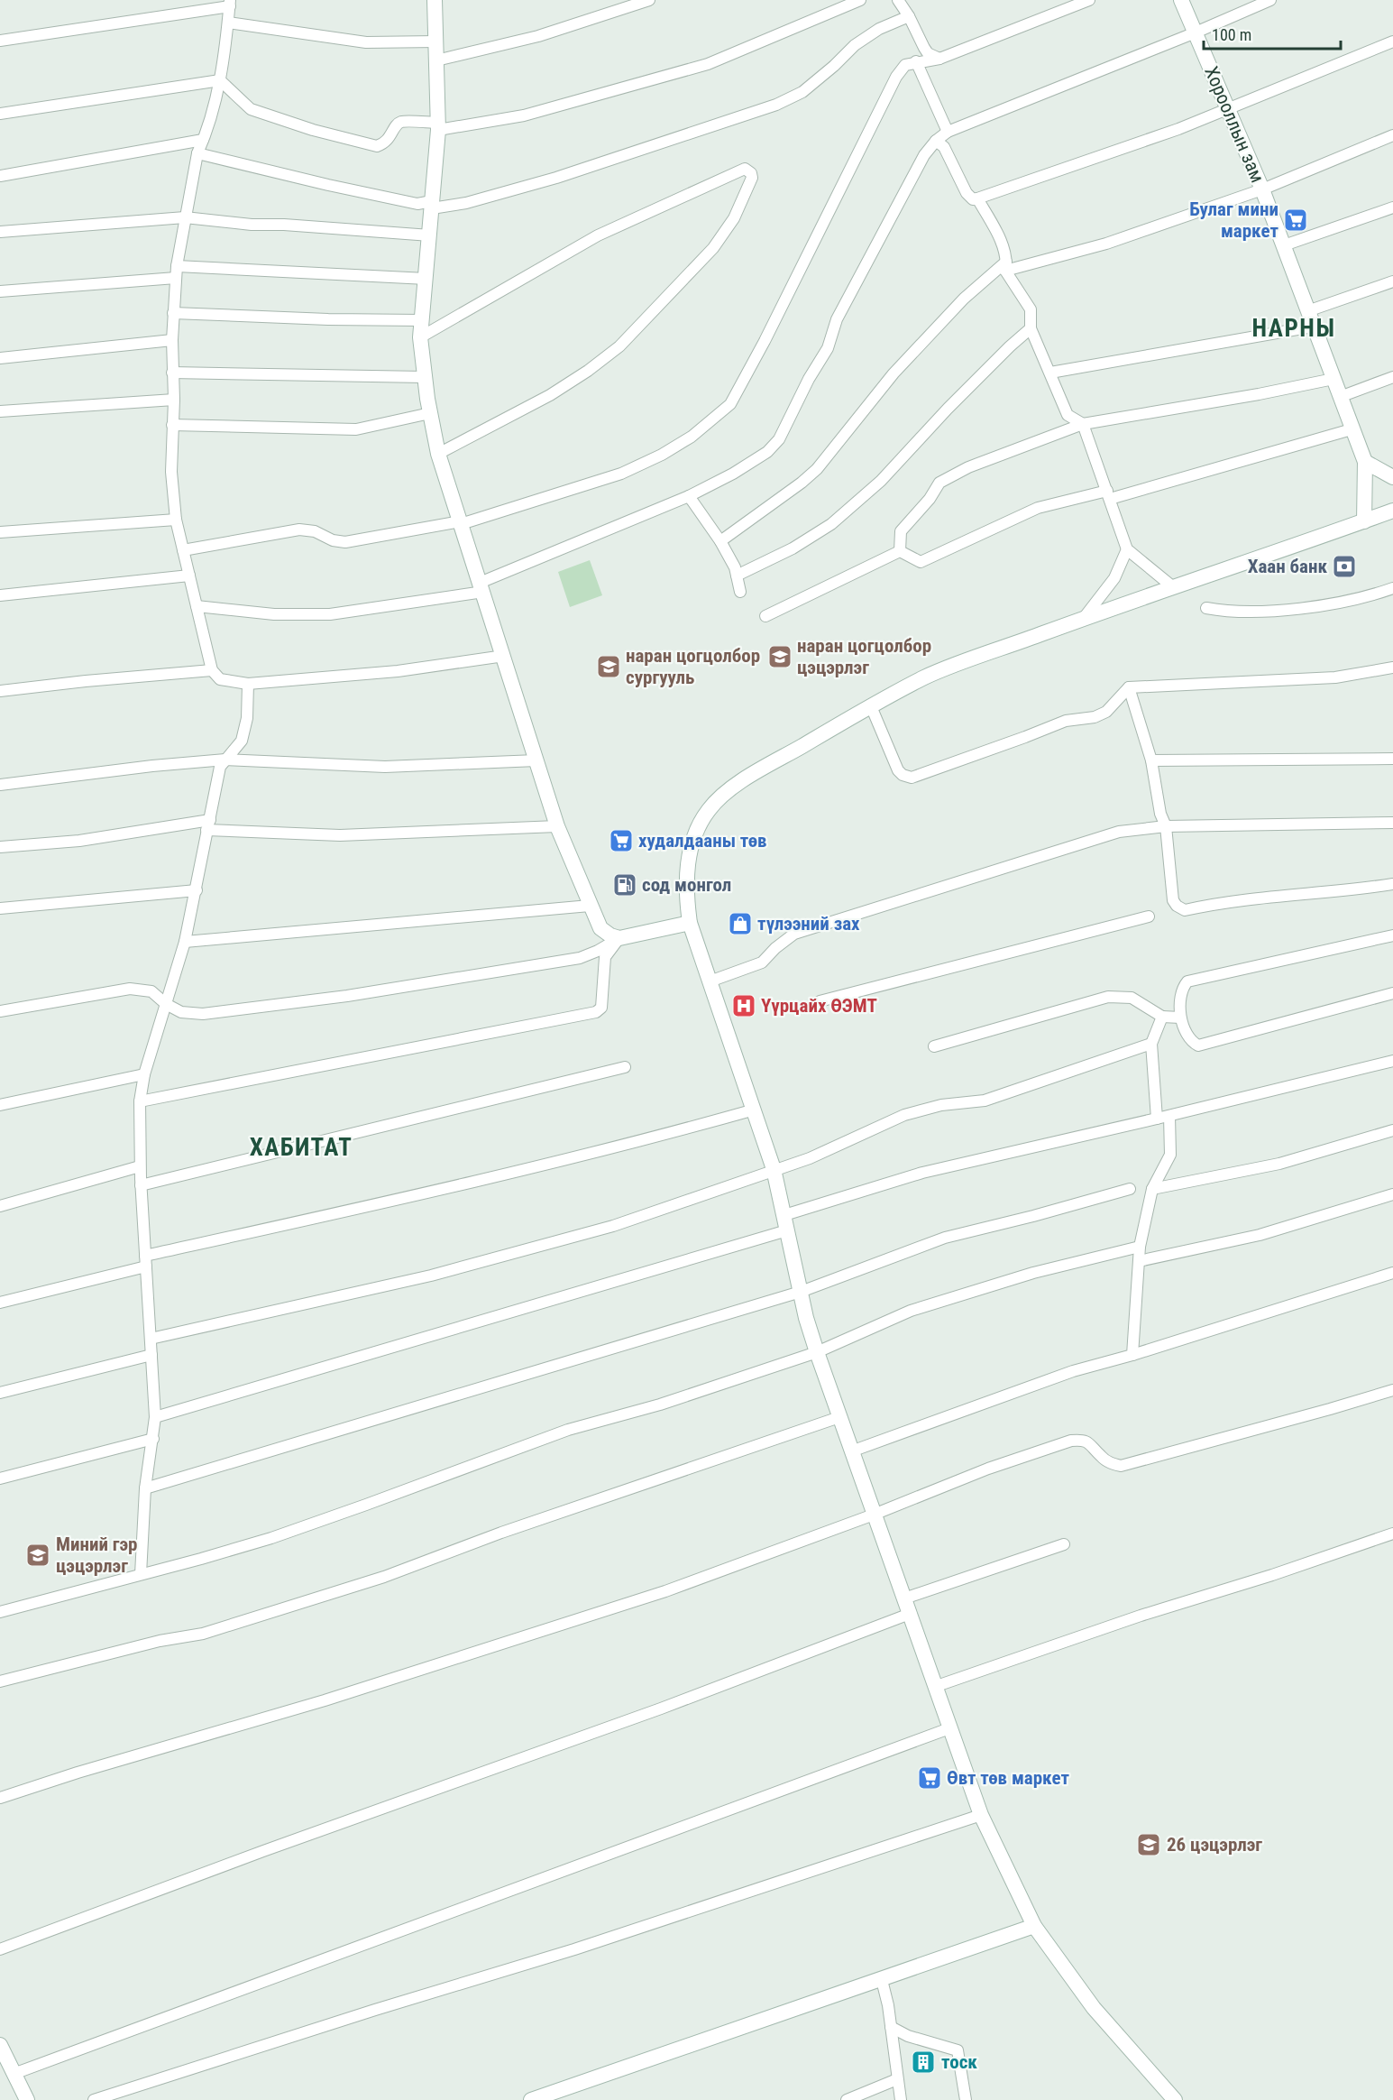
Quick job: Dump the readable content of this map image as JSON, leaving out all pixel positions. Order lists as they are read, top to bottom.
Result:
{
  "streets": {
    "street": ["Хорооллын зам"]
  },
  "districts": ["НАРНЫ", "ХАБИТАТ"],
  "places": {
    "supermarket": ["Булаг мини маркет", "худалдааны төв", "Өвт төв маркет"],
    "bank": ["Хаан банк"],
    "school or university": [
      "наран цогцолбор цэцэрлэг",
      "наран цогцолбор сургууль",
      "Миний гэр цэцэрлэг",
      "26 цэцэрлэг"
    ],
    "fuel station": ["сод монгол"],
    "shop": ["түлээний зах"],
    "hospital": ["Үүрцайх ӨЭМТ"],
    "building": ["тоск"]
  },
  "scale_bar": "100 m"
}
